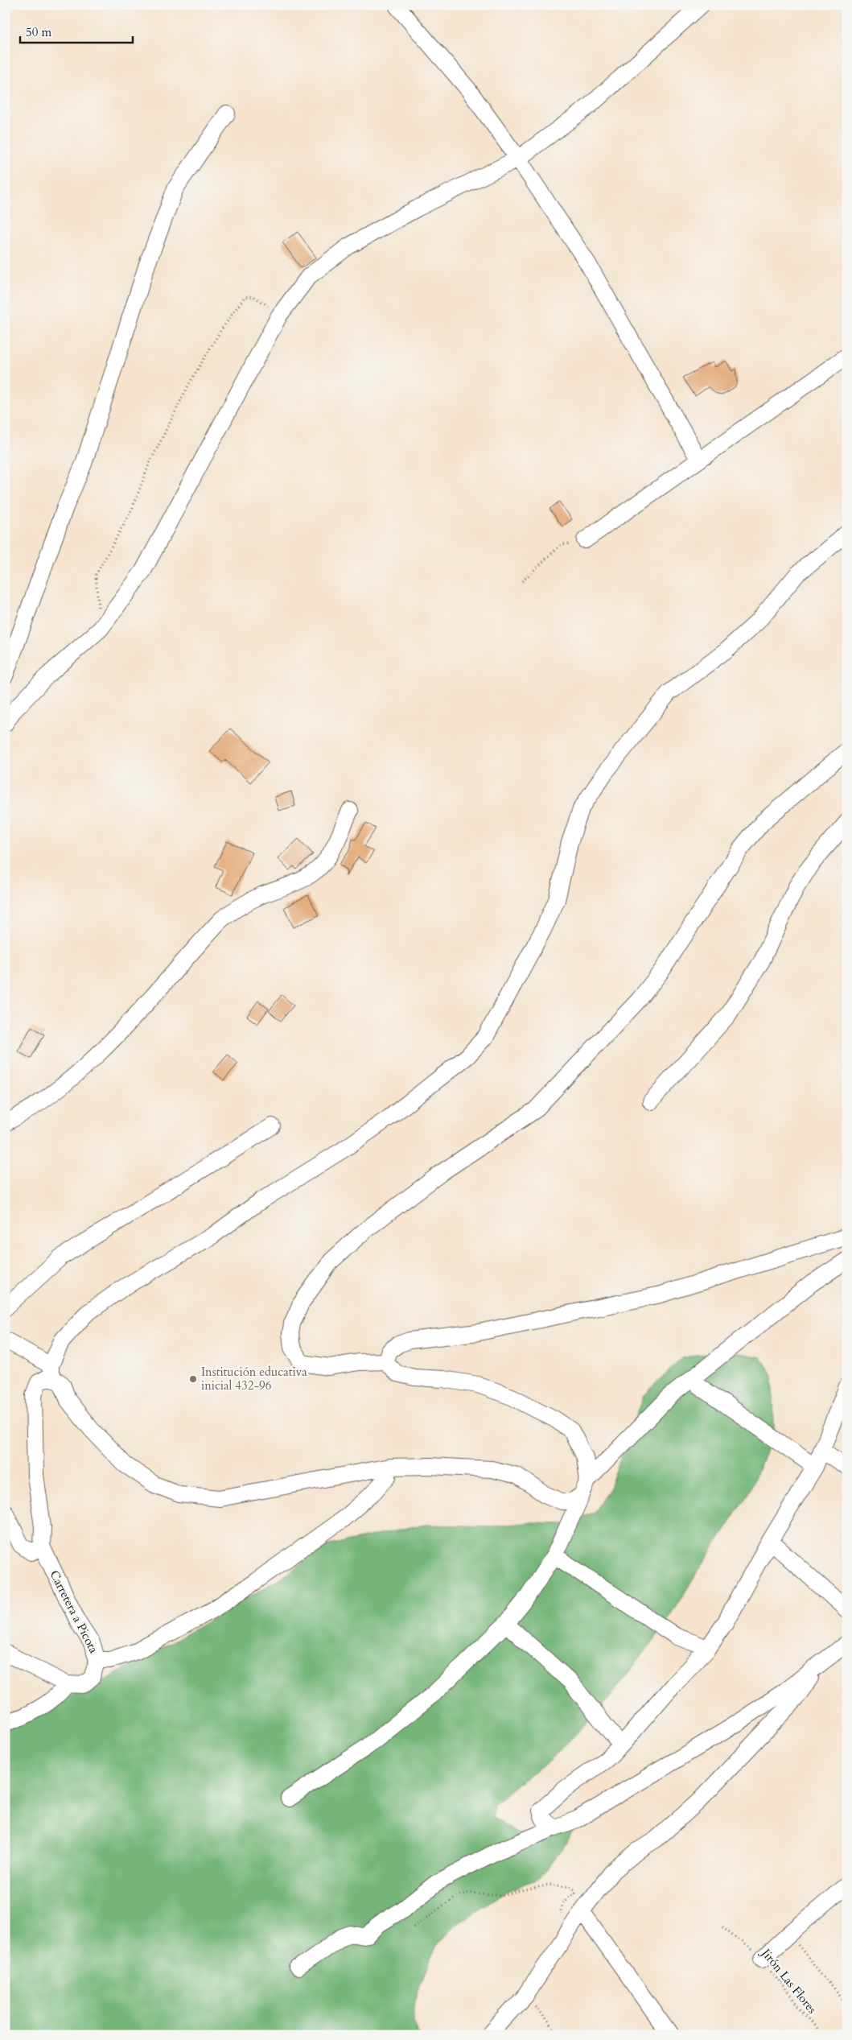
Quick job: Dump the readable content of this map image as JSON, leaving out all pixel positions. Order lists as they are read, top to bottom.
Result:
{
  "streets": {
    "street": ["Carretera a Picota"],
    "path": ["Jirón Las Flores"]
  },
  "places": ["Institución educativa inicial 432-96"],
  "scale_bar": "50 m"
}
